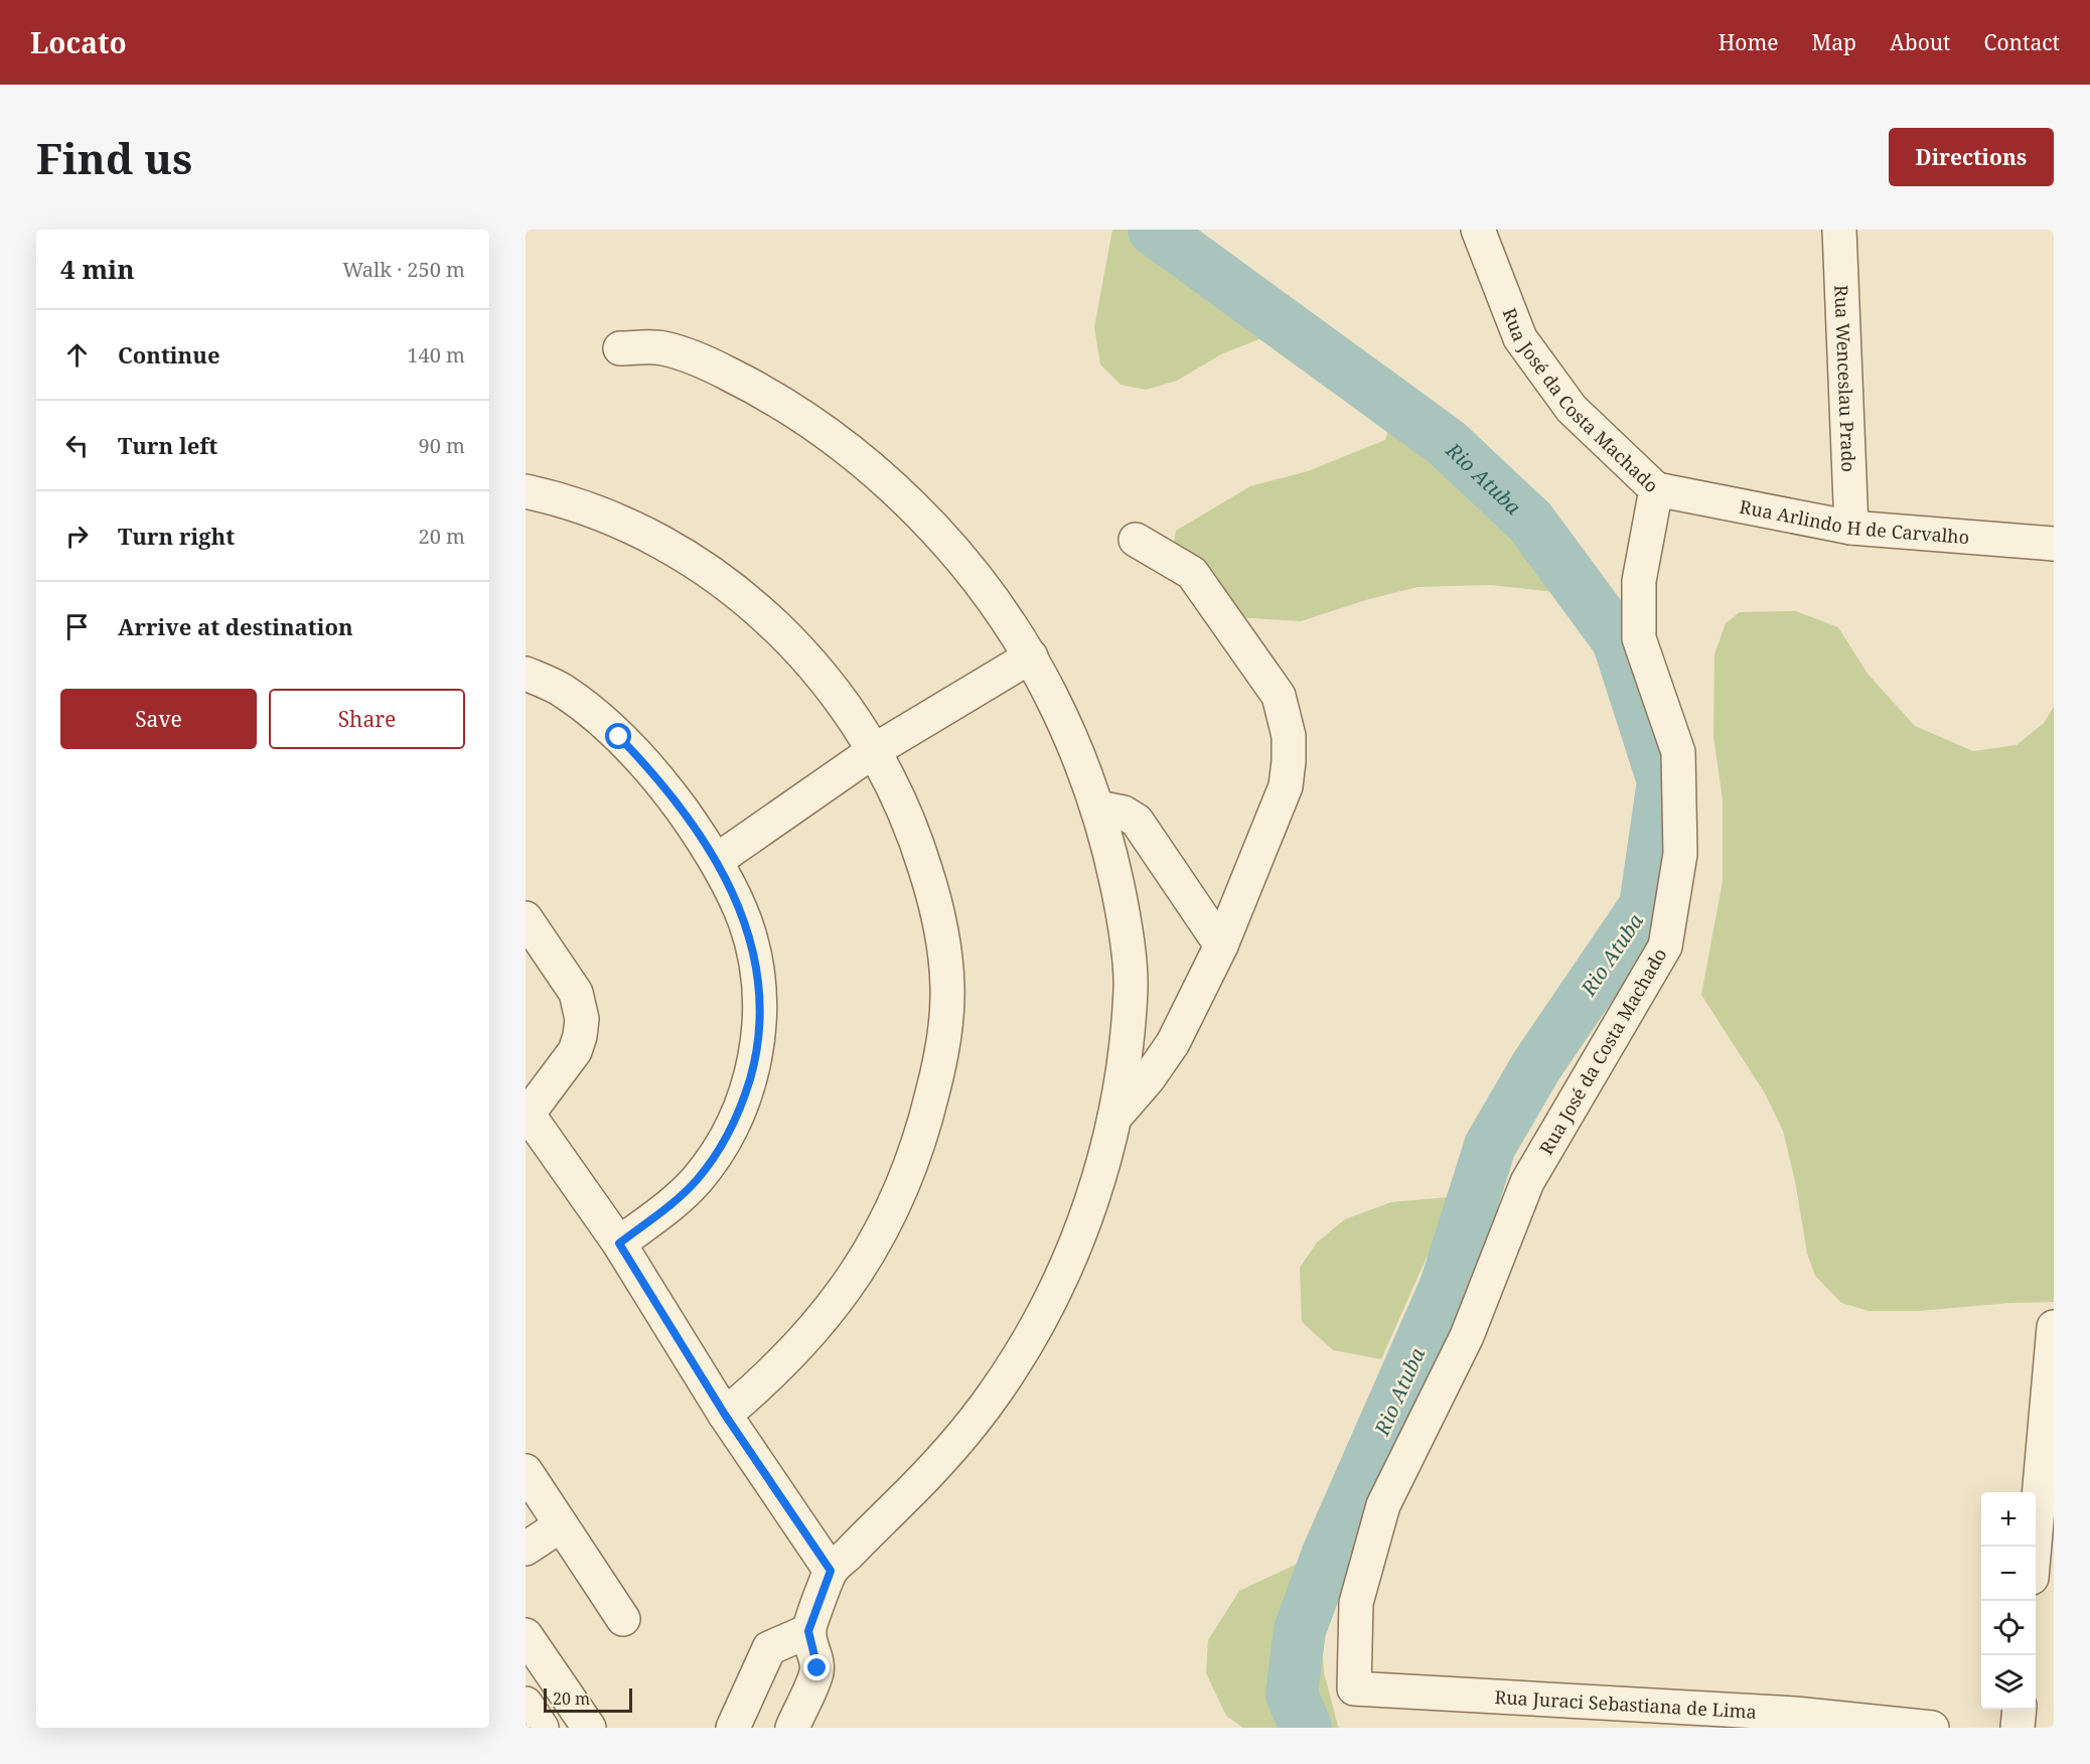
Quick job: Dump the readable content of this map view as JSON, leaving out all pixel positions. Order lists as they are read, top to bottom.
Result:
{
  "streets": {
    "street": [
      "Rua Wenceslau Prado",
      "Rua José da Costa Machado",
      "Rua Arlindo H de Carvalho",
      "Rua Juraci Sebastiana de Lima"
    ]
  },
  "crossings": [
    ["Rua Wenceslau Prado", "Rua Arlindo H de Carvalho"],
    ["Rua José da Costa Machado", "Rua Arlindo H de Carvalho"],
    ["Rua José da Costa Machado", "Rua Juraci Sebastiana de Lima"]
  ],
  "water": ["Rio Atuba"],
  "scale_bar": "20 m",
  "page": {
    "header": "Locato",
    "nav": [
      "Home",
      "Map",
      "About",
      "Contact"
    ],
    "buttons": [
      "Directions",
      ["Save", "Share"]
    ],
    "title": "Find us",
    "heading": ["4 min", "Walk · 250 m"],
    "list": [
      ["Continue", "140 m"],
      ["Turn left", "90 m"],
      ["Turn right", "20 m"],
      "Arrive at destination"
    ],
    "map_buttons": ["+", "−"],
    "scale": "20 m"
  }
}
